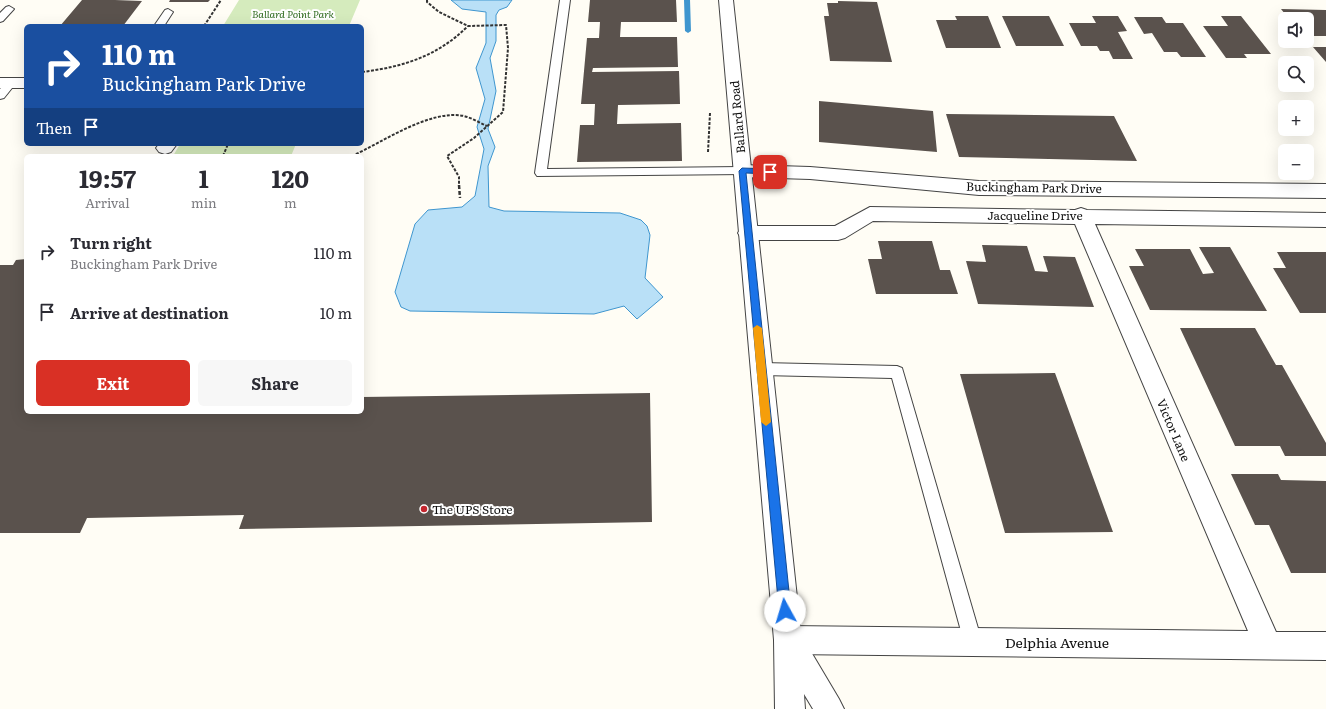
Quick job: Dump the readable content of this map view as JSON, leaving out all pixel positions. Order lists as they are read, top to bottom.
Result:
{
  "streets": {
    "street": [
      "Ballard Road",
      "Buckingham Park Drive",
      "Jacqueline Drive",
      "Victor Lane",
      "Delphia Avenue"
    ]
  },
  "crossings": [
    ["Ballard Road", "Buckingham Park Drive"],
    ["Ballard Road", "Jacqueline Drive"],
    ["Ballard Road", "Delphia Avenue"],
    ["Jacqueline Drive", "Victor Lane"],
    ["Victor Lane", "Delphia Avenue"]
  ],
  "parks": ["Ballard Point Park"],
  "places": ["The UPS Store"],
  "page": {
    "map_buttons": ["+", "−"],
    "turn": ["110 m", "Buckingham Park Drive"],
    "then": "Then",
    "eta": [
      "19:57",
      "Arrival",
      "1",
      "min",
      "120",
      "m"
    ],
    "list": [
      {
        "name": "Turn right",
        "note": "Buckingham Park Drive",
        "value": "110 m"
      },
      {
        "name": "Arrive at destination",
        "value": "10 m"
      }
    ],
    "buttons": ["Exit", "Share"]
  }
}
